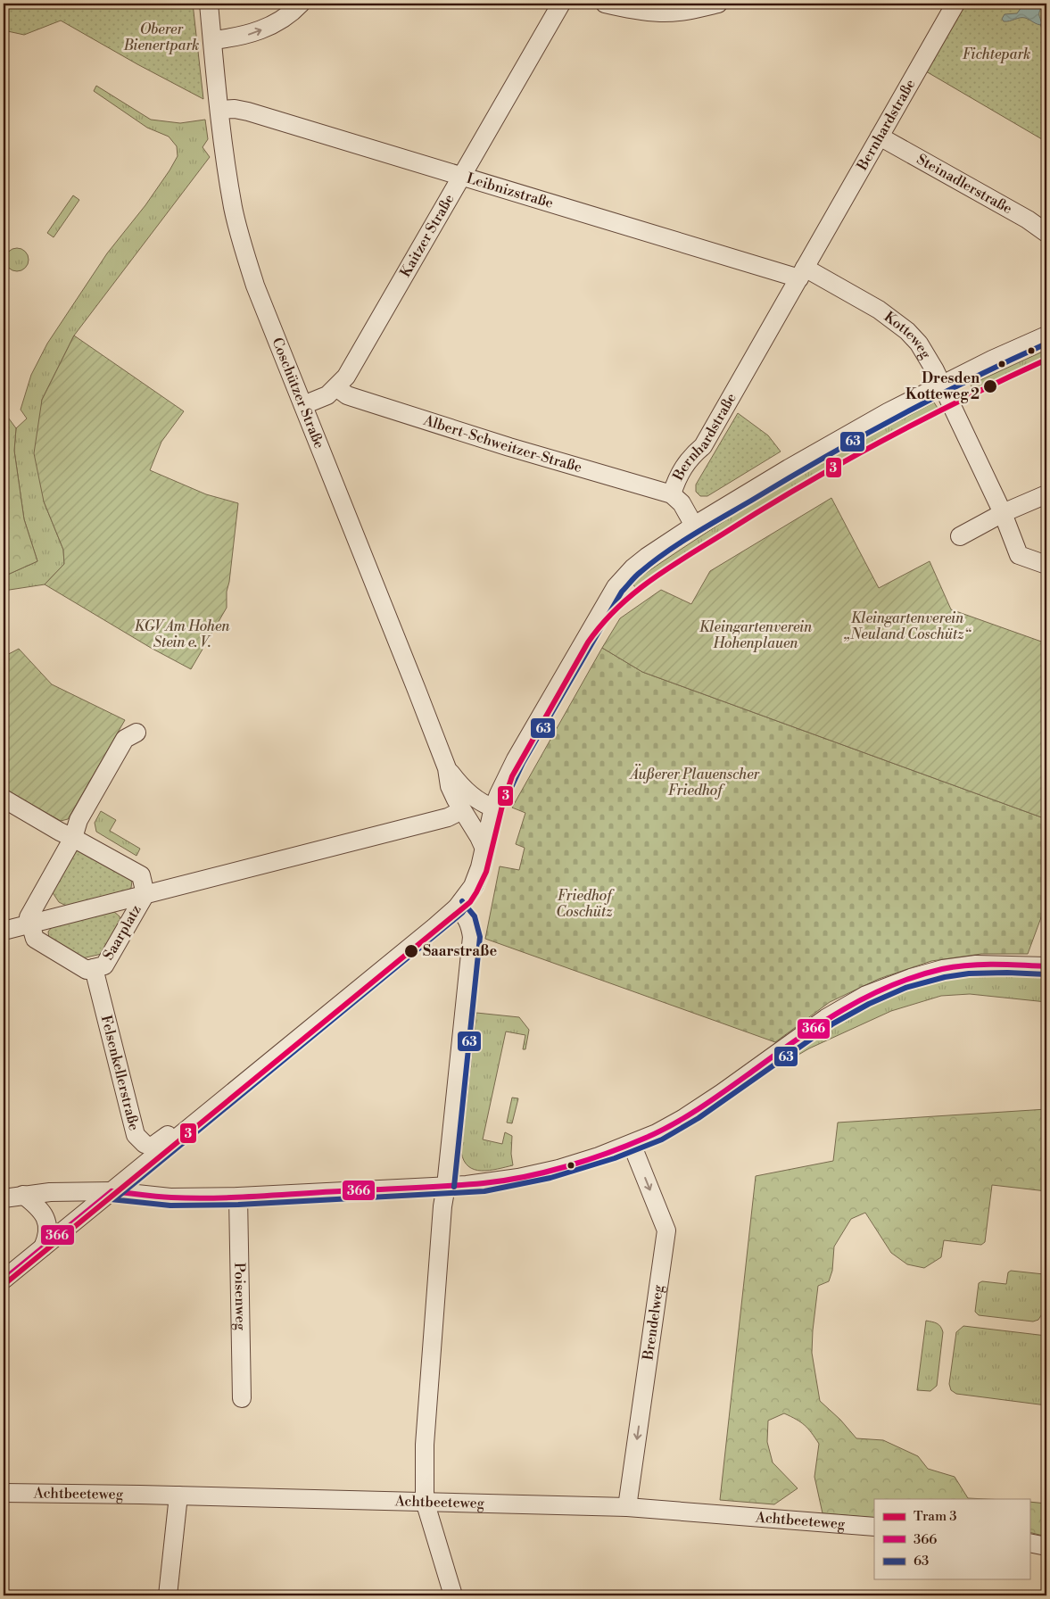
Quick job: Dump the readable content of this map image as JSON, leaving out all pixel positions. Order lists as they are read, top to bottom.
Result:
{
  "streets": {
    "street": [
      "Bernhardstraße",
      "Steinadlerstraße",
      "Leibnizstraße",
      "Kaitzer Straße",
      "Kotteweg",
      "Coschützer Straße",
      "Albert-Schweitzer-Straße",
      "Saarplatz",
      "Felsenkellerstraße",
      "Poisenweg",
      "Brendelweg",
      "Achtbeeteweg"
    ]
  },
  "crossings": [
    ["Bernhardstraße", "Steinadlerstraße"],
    ["Bernhardstraße", "Leibnizstraße"],
    ["Bernhardstraße", "Kotteweg"],
    ["Bernhardstraße", "Albert-Schweitzer-Straße"],
    ["Leibnizstraße", "Kaitzer Straße"],
    ["Leibnizstraße", "Kotteweg"],
    ["Leibnizstraße", "Coschützer Straße"],
    ["Kaitzer Straße", "Coschützer Straße"],
    ["Kaitzer Straße", "Albert-Schweitzer-Straße"],
    ["Saarplatz", "Felsenkellerstraße"],
    ["Brendelweg", "Achtbeeteweg"]
  ],
  "one_way": ["Brendelweg"],
  "parks": [
    "Oberer Bienertpark",
    "Fichtepark",
    "Kleingartenverein „Neuland Coschütz“",
    "KGV Am Hohen Stein e. V.",
    "Kleingartenverein Hohenplauen",
    "Äußerer Plauenscher Friedhof",
    "Friedhof Coschütz"
  ],
  "places": ["Dresden Kotteweg 2", "Saarstraße"],
  "lines": ["transit line 63", "tram line 3", "transit line 366"],
  "legend": ["Tram 3", "366", "63"]
}
